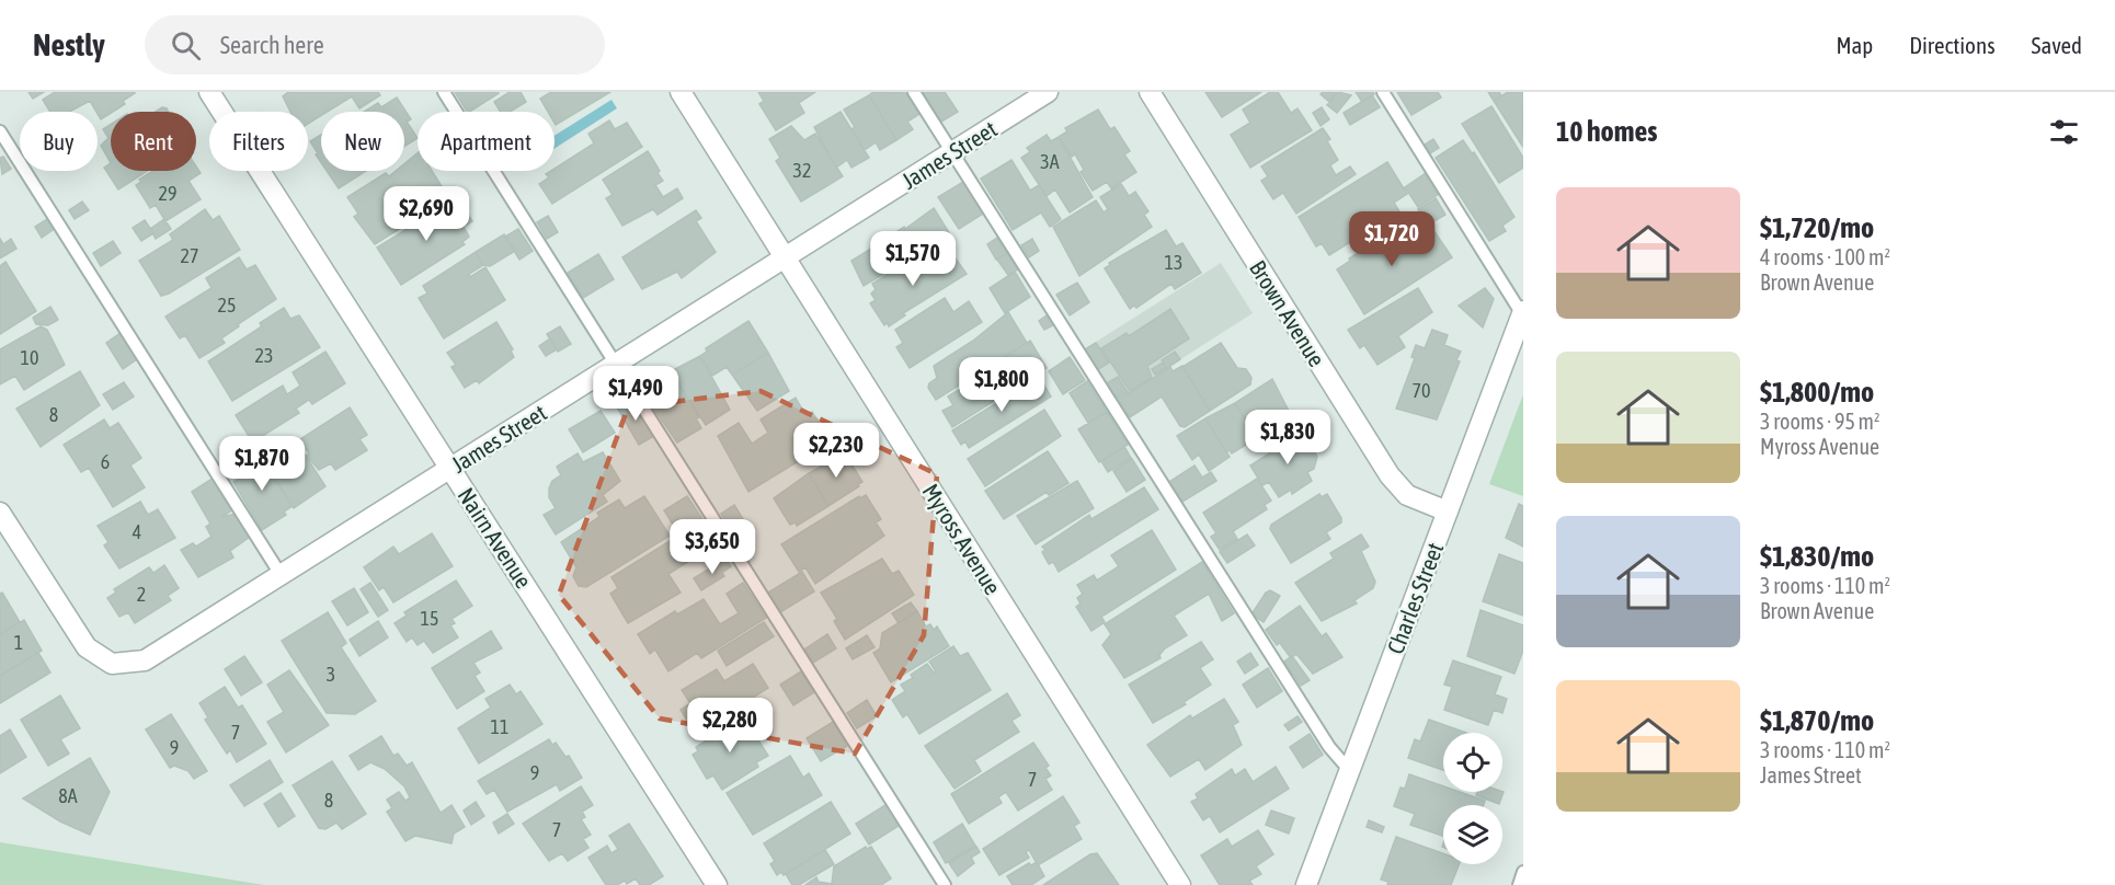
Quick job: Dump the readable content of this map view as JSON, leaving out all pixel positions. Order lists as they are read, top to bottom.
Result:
{
  "streets": {
    "street": [
      "James Street",
      "Brown Avenue",
      "Nairn Avenue",
      "Myross Avenue",
      "Charles Street"
    ]
  },
  "crossings": [
    ["James Street", "Nairn Avenue"],
    ["James Street", "Myross Avenue"],
    ["Brown Avenue", "Charles Street"]
  ],
  "house_numbers": [
    "3A",
    "32",
    "29",
    "27",
    "13",
    "25",
    "23",
    "10",
    "70",
    "8",
    "6",
    "4",
    "2",
    "15",
    "1",
    "3",
    "11",
    "7",
    "9",
    "9",
    "7",
    "8A",
    "8",
    "7"
  ],
  "page": {
    "header": "Nestly",
    "search": "Search here",
    "nav": ["Map", "Directions", "Saved"],
    "heading": "10 homes",
    "chip": [
      "Buy",
      "Rent",
      "Filters",
      "New",
      "Apartment"
    ],
    "list": [
      {
        "name": "$1,720/mo",
        "note": "4 rooms · 100 m² · Brown Avenue"
      },
      {
        "name": "$1,800/mo",
        "note": "3 rooms · 95 m² · Myross Avenue"
      },
      {
        "name": "$1,830/mo",
        "note": "3 rooms · 110 m² · Brown Avenue"
      },
      {
        "name": "$1,870/mo",
        "note": "3 rooms · 110 m² · James Street"
      }
    ],
    "price": [
      "$2,690",
      "$1,720",
      "$1,570",
      "$1,800",
      "$1,490",
      "$1,830",
      "$2,230",
      "$1,870",
      "$3,650",
      "$2,280"
    ]
  }
}
